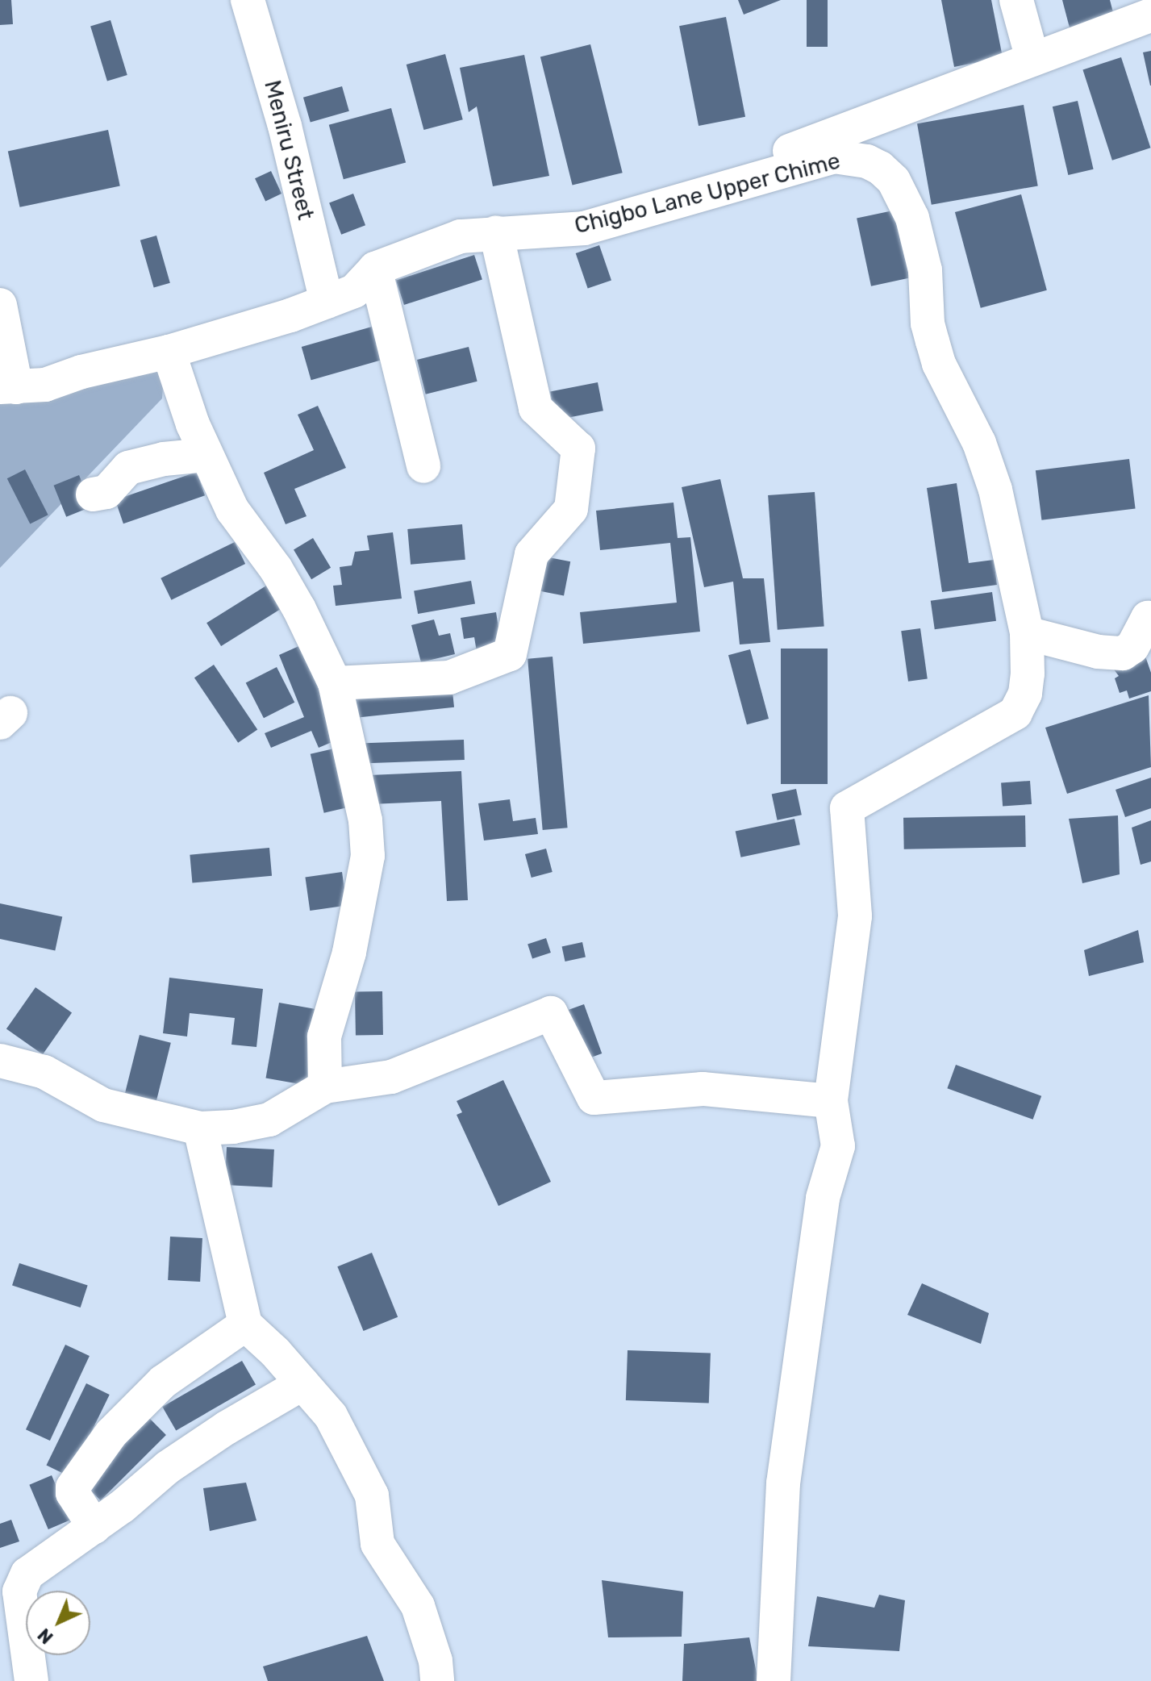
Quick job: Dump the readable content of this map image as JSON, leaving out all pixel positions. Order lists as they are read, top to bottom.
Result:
{
  "streets": {
    "street": ["Meniru Street", "Chigbo Lane Upper Chime"]
  },
  "crossings": [
    ["Meniru Street", "Chigbo Lane Upper Chime"]
  ],
  "north": "bottom left"
}
